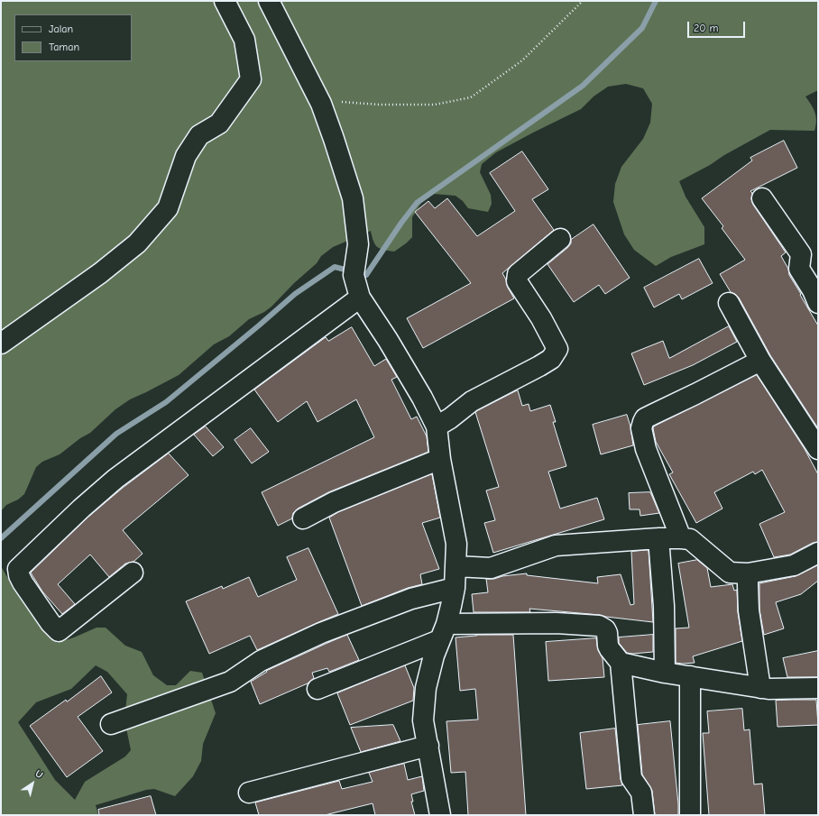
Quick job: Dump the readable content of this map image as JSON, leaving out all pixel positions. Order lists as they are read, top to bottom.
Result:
{
  "legend": ["Jalan", "Taman"],
  "scale_bar": "20 m",
  "north": "top right"
}
